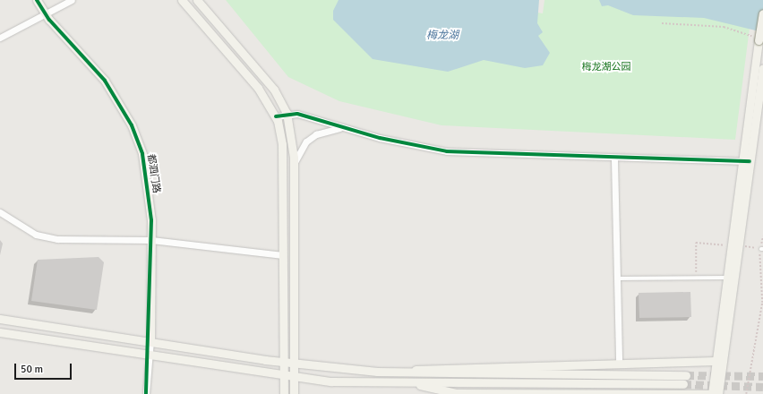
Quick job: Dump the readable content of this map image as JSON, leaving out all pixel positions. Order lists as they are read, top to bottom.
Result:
{
  "streets": {
    "main road": ["都泗门路"]
  },
  "water": ["梅龙湖"],
  "parks": ["梅龙湖公园"],
  "scale_bar": "50 m"
}
